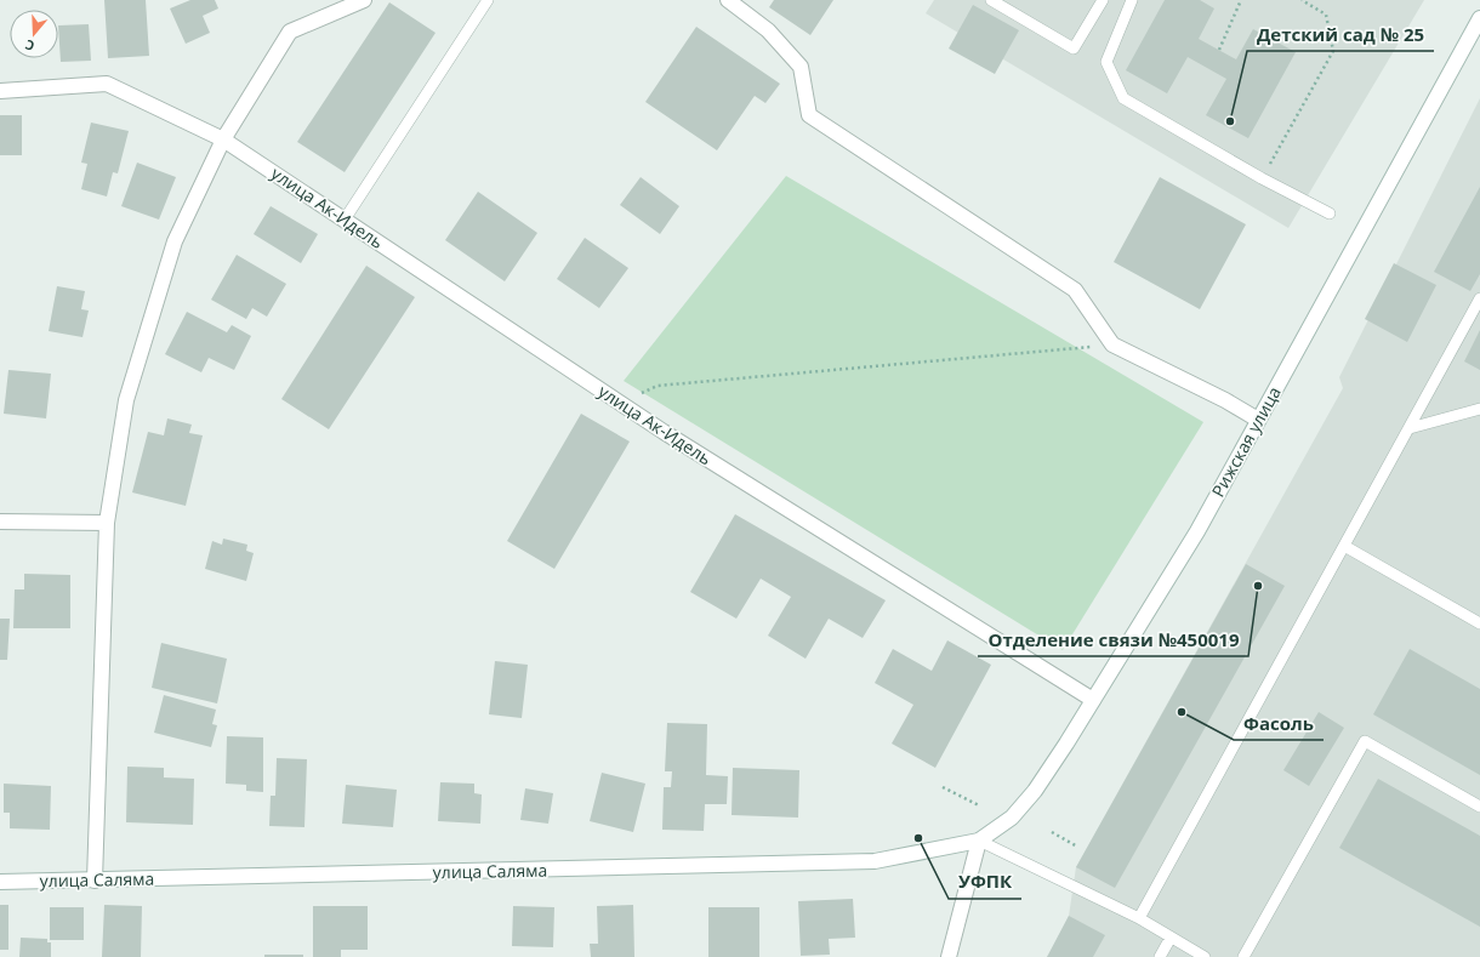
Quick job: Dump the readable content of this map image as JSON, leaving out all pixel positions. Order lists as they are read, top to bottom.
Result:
{
  "streets": {
    "street": ["улица Ак-Идель", "Рижская улица", "улица Саляма"]
  },
  "crossings": [
    ["улица Ак-Идель", "Рижская улица"],
    ["Рижская улица", "улица Саляма"]
  ],
  "places": [
    "Детский сад № 25",
    "Отделение связи №450019",
    "Фасоль",
    "УФПК"
  ],
  "north": "bottom"
}
